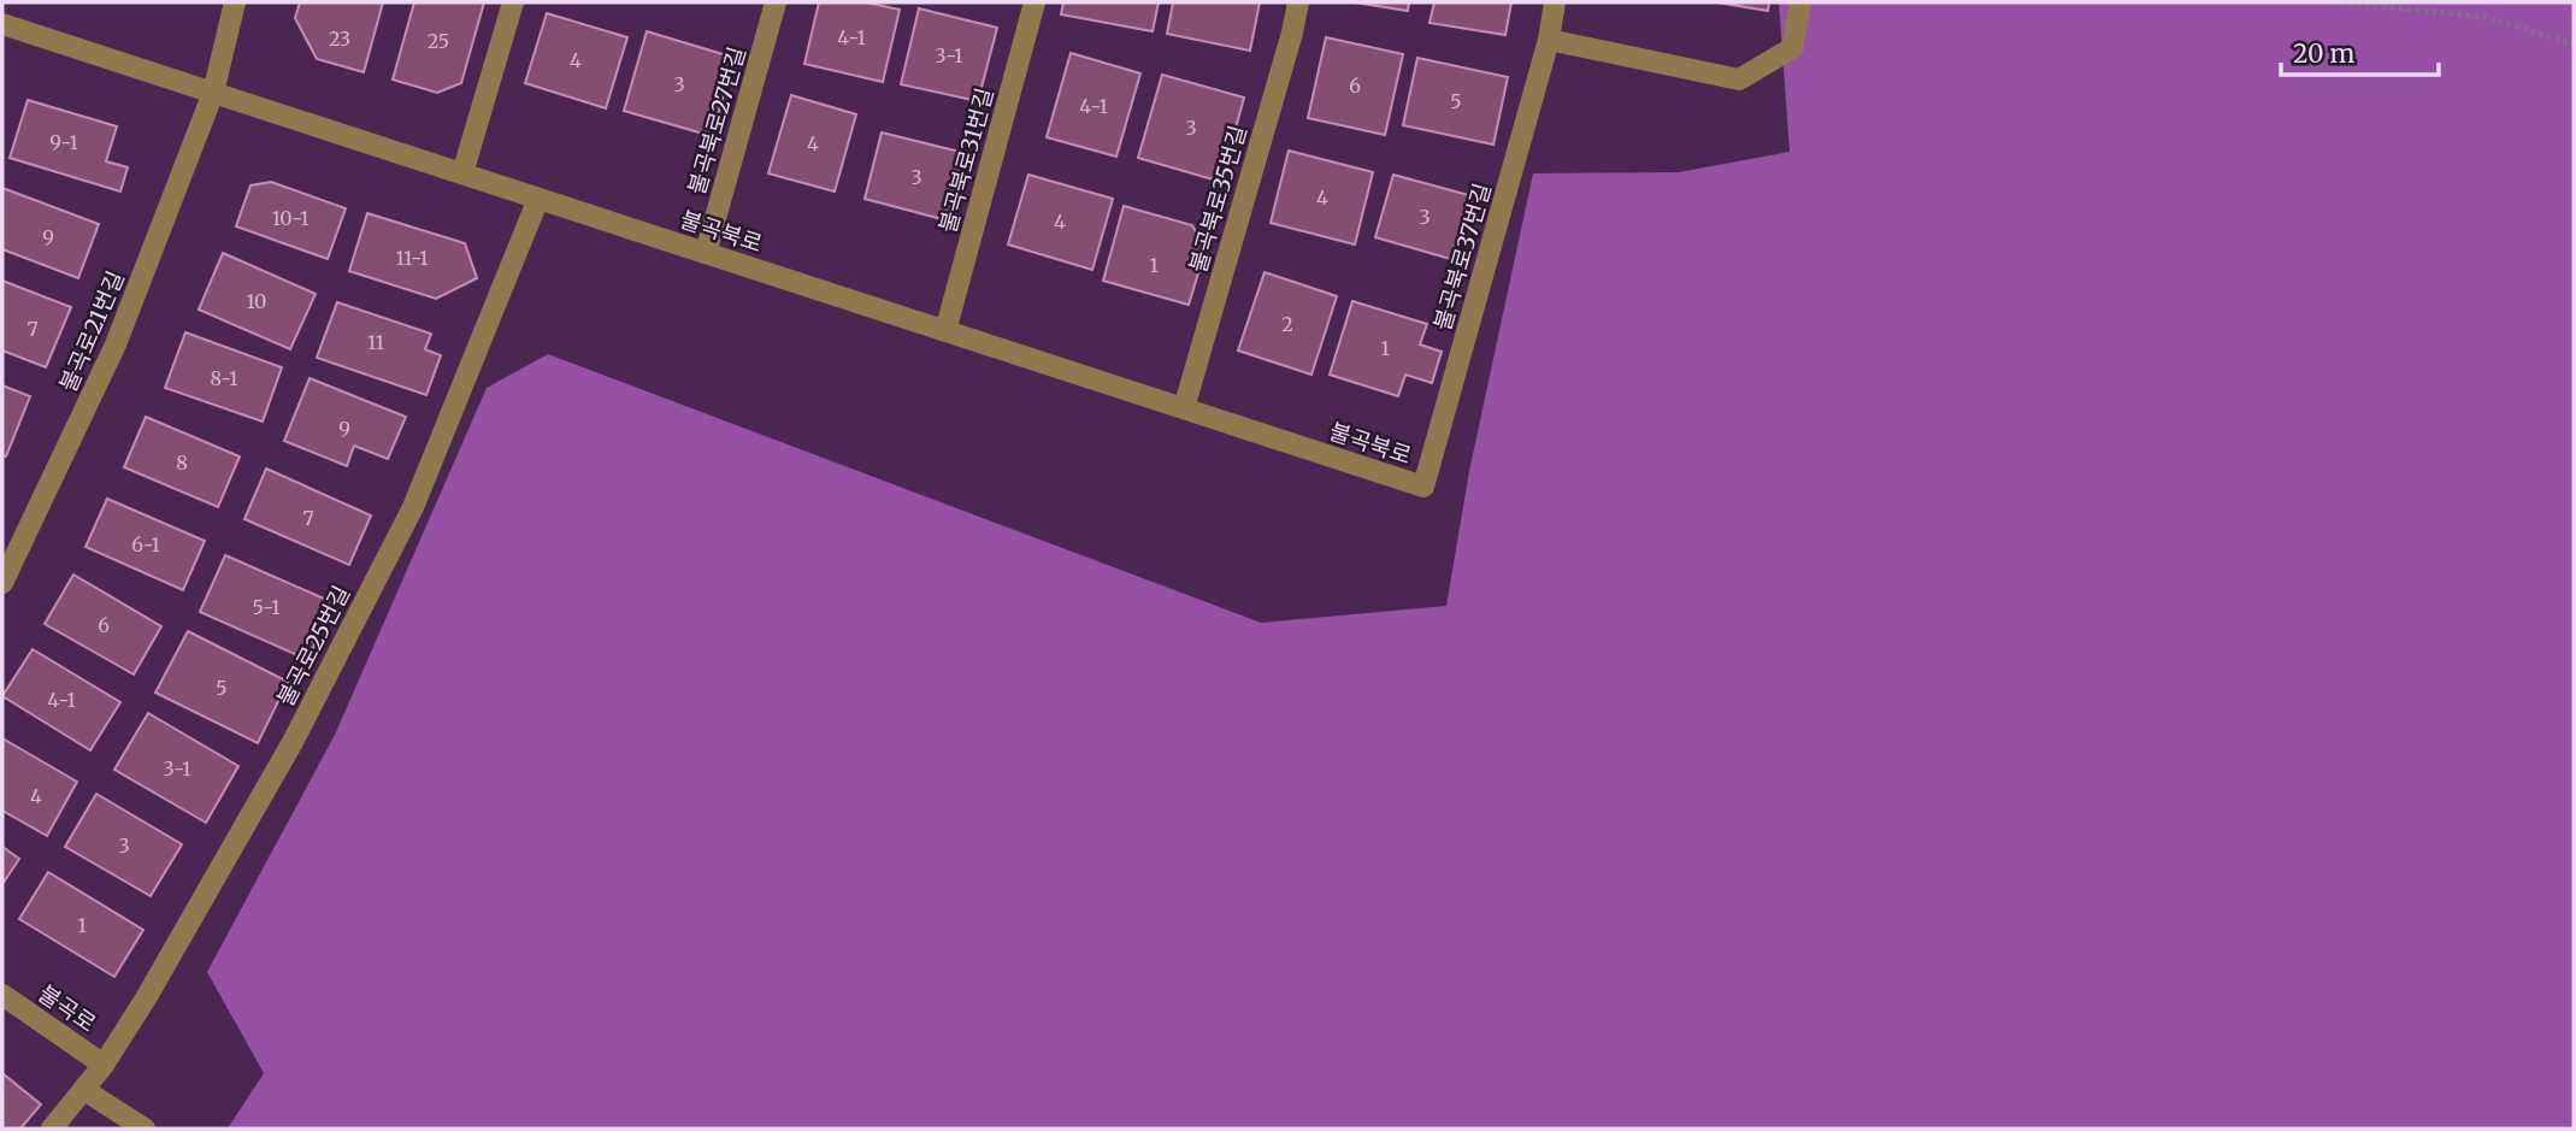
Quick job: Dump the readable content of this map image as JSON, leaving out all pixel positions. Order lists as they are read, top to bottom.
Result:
{
  "streets": {
    "street": [
      "불곡북로27번길",
      "불곡북로31번길",
      "불곡북로35번길",
      "불곡북로",
      "불곡북로37번길",
      "불곡로21번길",
      "불곡로25번길",
      "불곡로"
    ]
  },
  "crossings": [
    ["불곡북로27번길", "불곡북로"],
    ["불곡북로31번길", "불곡북로"],
    ["불곡북로35번길", "불곡북로"],
    ["불곡북로", "불곡북로37번길"],
    ["불곡북로", "불곡로21번길"],
    ["불곡북로", "불곡로25번길"],
    ["불곡로25번길", "불곡로"]
  ],
  "house_numbers": [
    "4-1",
    "23",
    "25",
    "3-1",
    "4",
    "3",
    "6",
    "5",
    "4-1",
    "3",
    "9-1",
    "4",
    "3",
    "4",
    "3",
    "10-1",
    "4",
    "9",
    "11-1",
    "1",
    "10",
    "2",
    "7",
    "11",
    "1",
    "8-1",
    "9",
    "8",
    "7",
    "6-1",
    "5-1",
    "6",
    "5",
    "4-1",
    "3-1",
    "4",
    "3",
    "1"
  ],
  "scale_bar": "20 m"
}
